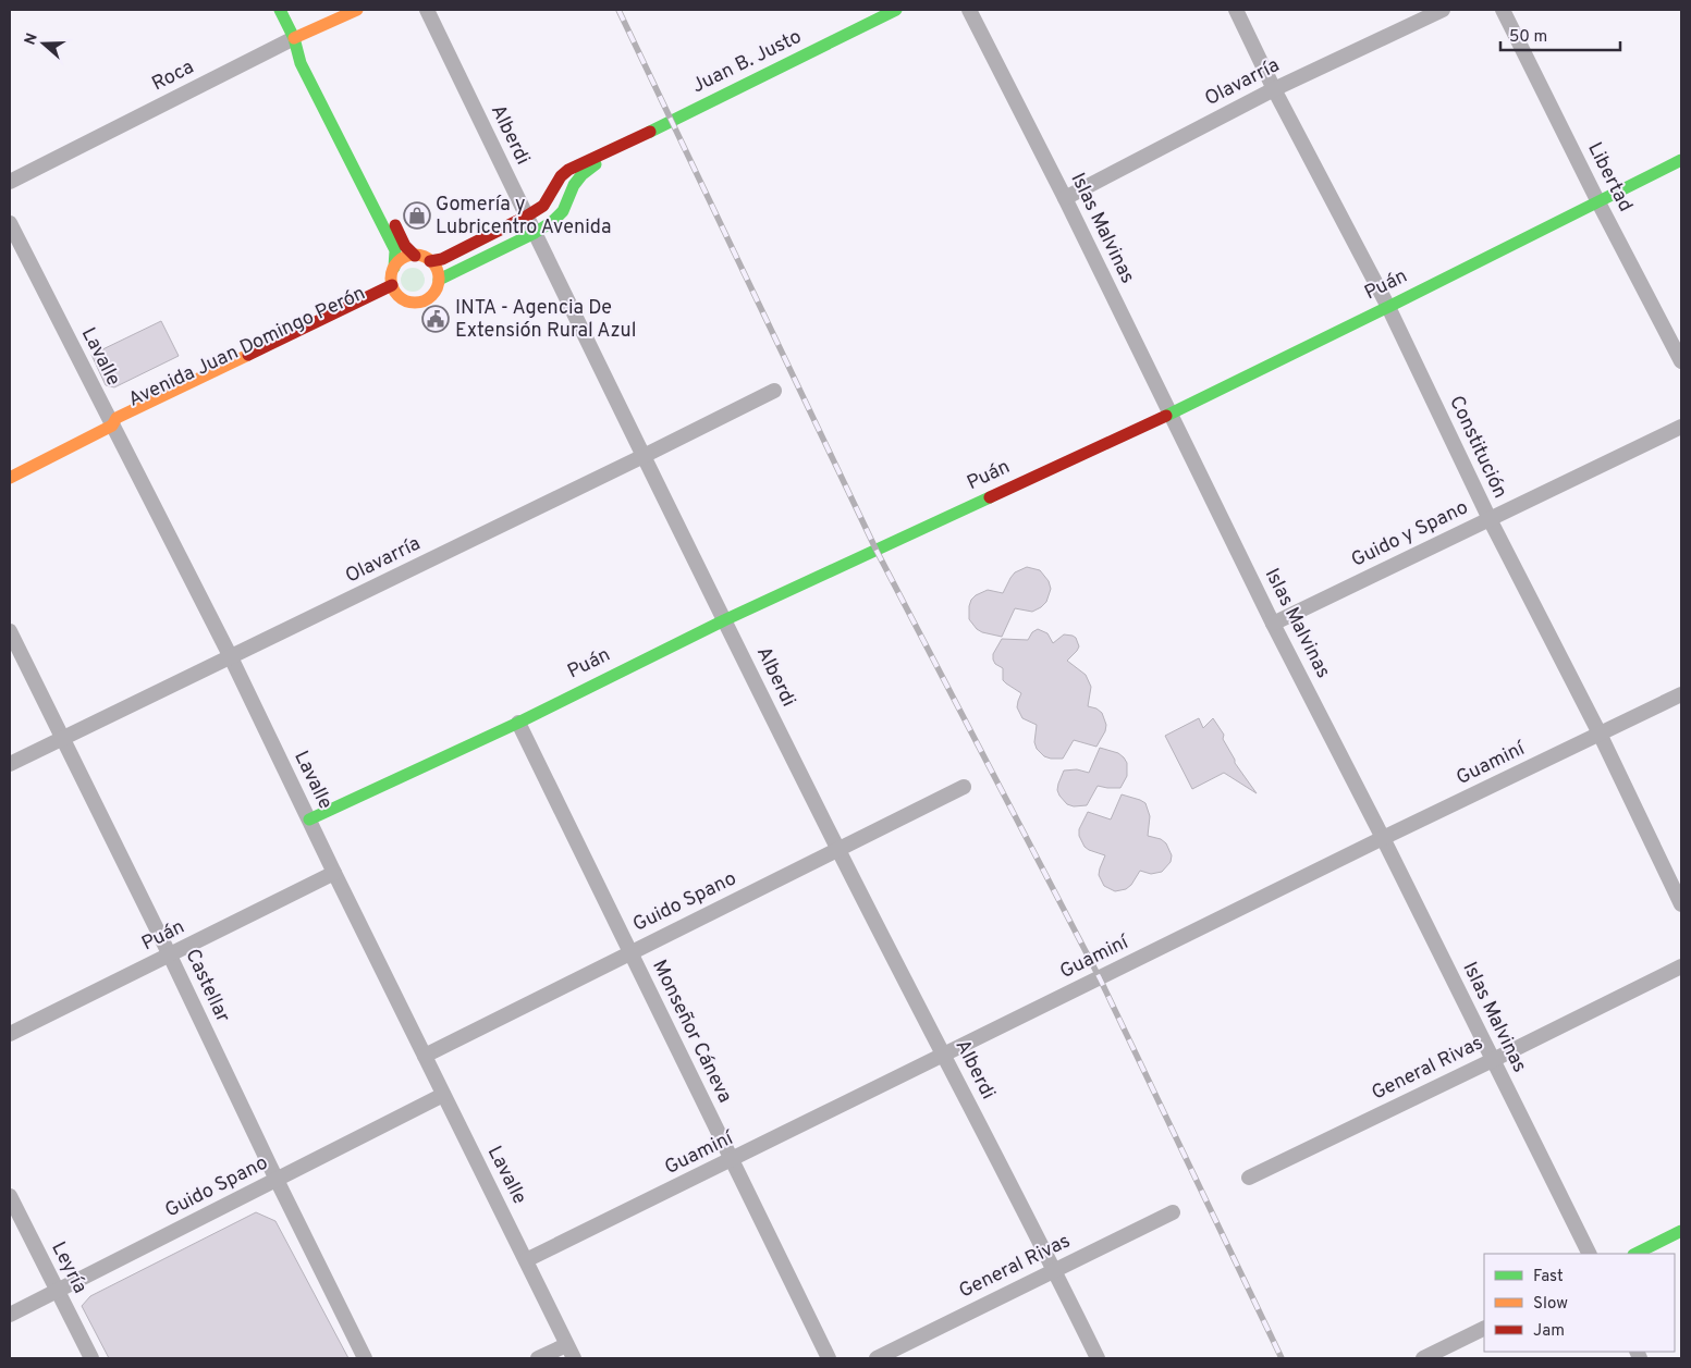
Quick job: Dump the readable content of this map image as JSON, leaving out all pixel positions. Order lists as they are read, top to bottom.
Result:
{
  "streets": {
    "main road": [
      "Juan B. Justo",
      "Roca",
      "Puán",
      "Avenida Juan Domingo Perón"
    ],
    "street": [
      "Olavarría",
      "Alberdi",
      "Libertad",
      "Islas Malvinas",
      "Lavalle",
      "Constitución",
      "Guido y Spano",
      "Guaminí",
      "Guido Spano",
      "Castellar",
      "Monseñor Cáneva",
      "General Rivas",
      "Leyría"
    ]
  },
  "crossings": [
    ["Juan B. Justo", "Avenida Juan Domingo Perón"],
    ["Roca", "Avenida Juan Domingo Perón"],
    ["Olavarría", "Alberdi"],
    ["Olavarría", "Islas Malvinas"],
    ["Olavarría", "Lavalle"],
    ["Olavarría", "Constitución"],
    ["Olavarría", "Castellar"],
    ["Alberdi", "Puán"],
    ["Alberdi", "Avenida Juan Domingo Perón"],
    ["Alberdi", "Guaminí"],
    ["Alberdi", "Guido Spano"],
    ["Alberdi", "General Rivas"],
    ["Libertad", "Puán"],
    ["Islas Malvinas", "Puán"],
    ["Islas Malvinas", "Guido y Spano"],
    ["Islas Malvinas", "Guaminí"],
    ["Islas Malvinas", "General Rivas"],
    ["Puán", "Lavalle"],
    ["Puán", "Constitución"],
    ["Puán", "Castellar"],
    ["Puán", "Monseñor Cáneva"],
    ["Avenida Juan Domingo Perón", "Lavalle"],
    ["Lavalle", "Guaminí"],
    ["Lavalle", "Guido Spano"],
    ["Constitución", "Guido y Spano"],
    ["Constitución", "Guaminí"],
    ["Guaminí", "Monseñor Cáneva"],
    ["Guido Spano", "Castellar"],
    ["Guido Spano", "Monseñor Cáneva"],
    ["Guido Spano", "Leyría"]
  ],
  "places": {
    "shop": ["Gomería y Lubricentro Avenida"],
    "public building": ["INTA - Agencia De Extensión Rural Azul"]
  },
  "legend": ["Fast", "Slow", "Jam"],
  "scale_bar": "50 m",
  "north": "left"
}
